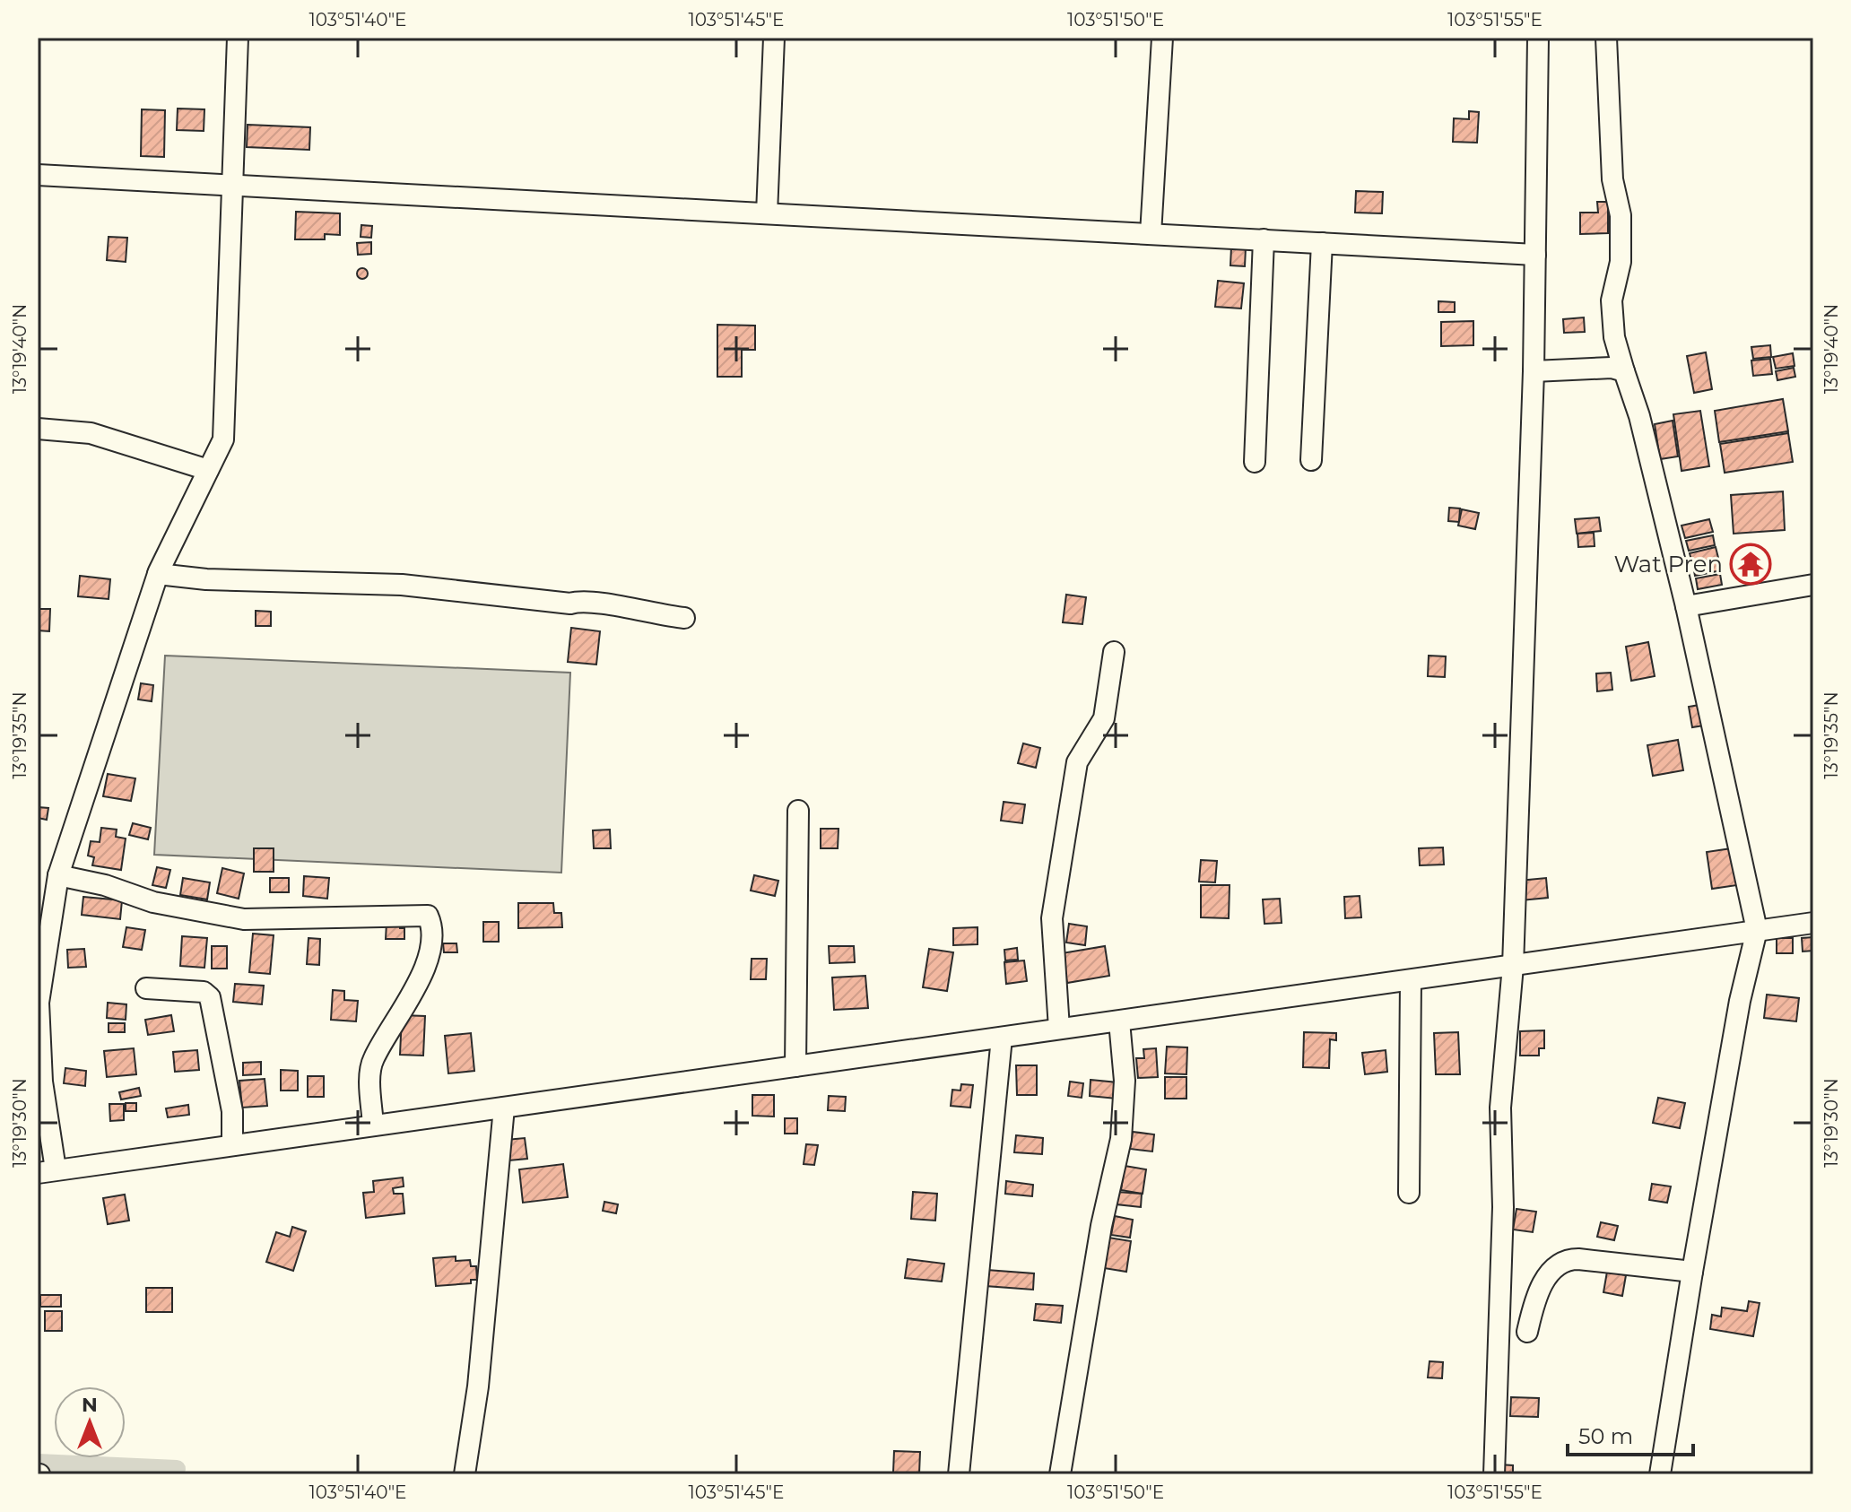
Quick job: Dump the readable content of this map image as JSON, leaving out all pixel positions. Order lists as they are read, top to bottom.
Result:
{
  "places": {
    "temple": ["Wat Pren"]
  },
  "scale_bar": "50 m",
  "north": "top",
  "coordinates": [
    "103°51'40\"E",
    "103°51'45\"E",
    "103°51'50\"E",
    "103°51'55\"E",
    "13°19'40\"N",
    "13°19'35\"N",
    "13°19'30\"N"
  ]
}
